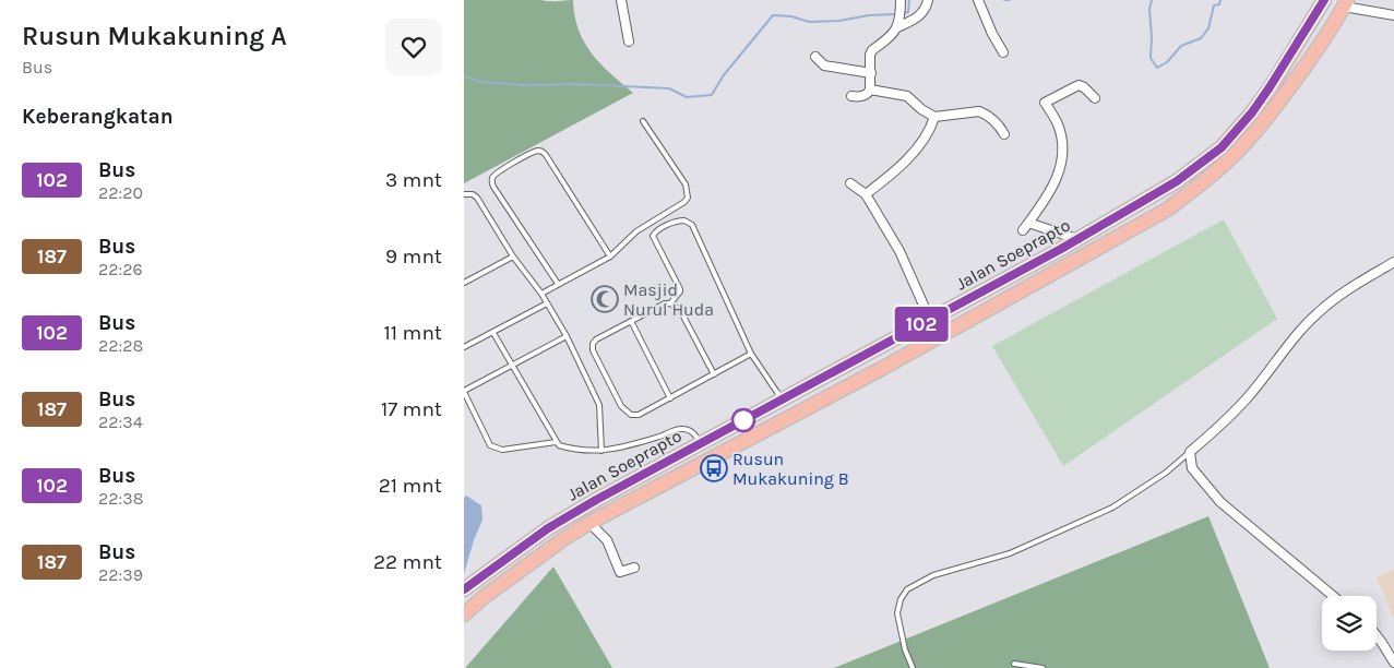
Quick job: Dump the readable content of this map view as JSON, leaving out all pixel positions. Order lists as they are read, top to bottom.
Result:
{
  "streets": {
    "highway": ["Jalan Soeprapto"]
  },
  "places": {
    "mosque": ["Masjid Nurul Huda"],
    "bus stop": ["Rusun Mukakuning B"]
  },
  "lines": ["bus line 102"],
  "page": {
    "heading": [
      ["Rusun Mukakuning A", "Bus"],
      "Keberangkatan"
    ],
    "on_map": "102",
    "list": [
      {
        "mark": "102",
        "name": "Bus",
        "note": "22:20",
        "value": "3 mnt"
      },
      {
        "mark": "187",
        "name": "Bus",
        "note": "22:26",
        "value": "9 mnt"
      },
      {
        "mark": "102",
        "name": "Bus",
        "note": "22:28",
        "value": "11 mnt"
      },
      {
        "mark": "187",
        "name": "Bus",
        "note": "22:34",
        "value": "17 mnt"
      },
      {
        "mark": "102",
        "name": "Bus",
        "note": "22:38",
        "value": "21 mnt"
      },
      {
        "mark": "187",
        "name": "Bus",
        "note": "22:39",
        "value": "22 mnt"
      }
    ]
  }
}
